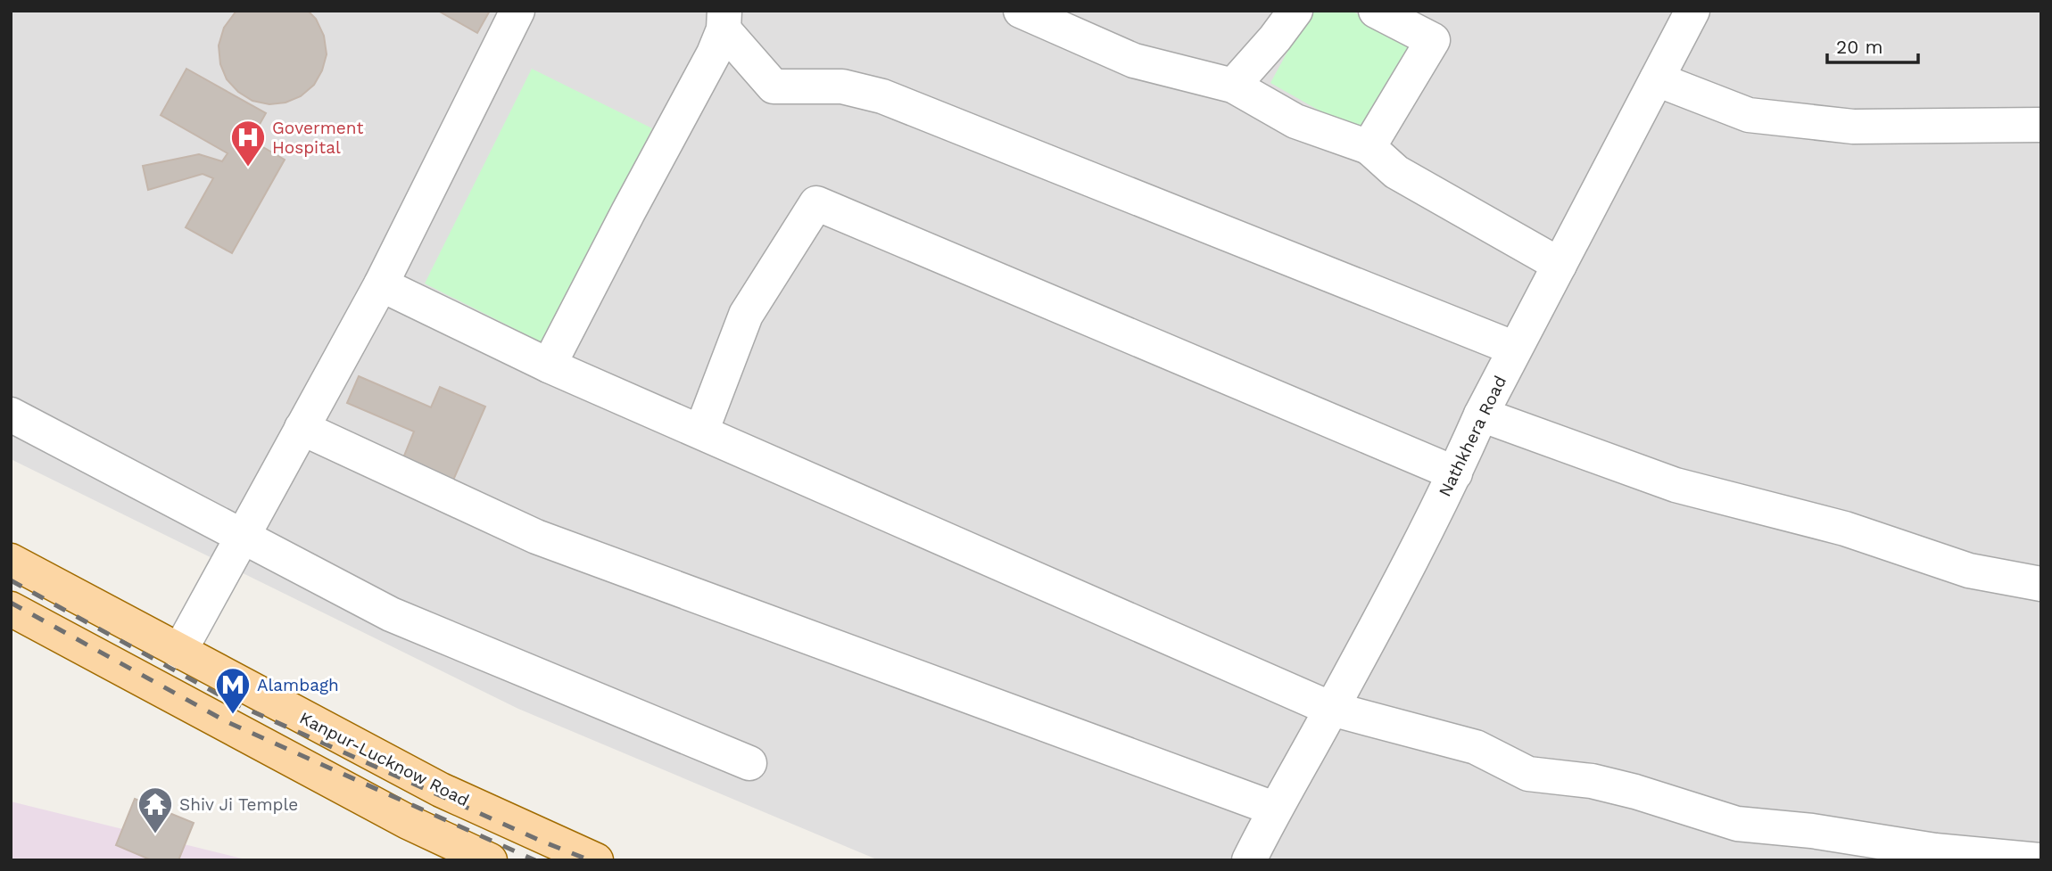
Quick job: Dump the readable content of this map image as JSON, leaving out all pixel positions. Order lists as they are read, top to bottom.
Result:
{
  "streets": {
    "main road": ["Kanpur-Lucknow Road"],
    "street": ["Nathkhera Road"]
  },
  "places": {
    "hospital": ["Goverment Hospital"],
    "metro station": ["Alambagh"],
    "temple": ["Shiv Ji Temple"]
  },
  "scale_bar": "20 m"
}
